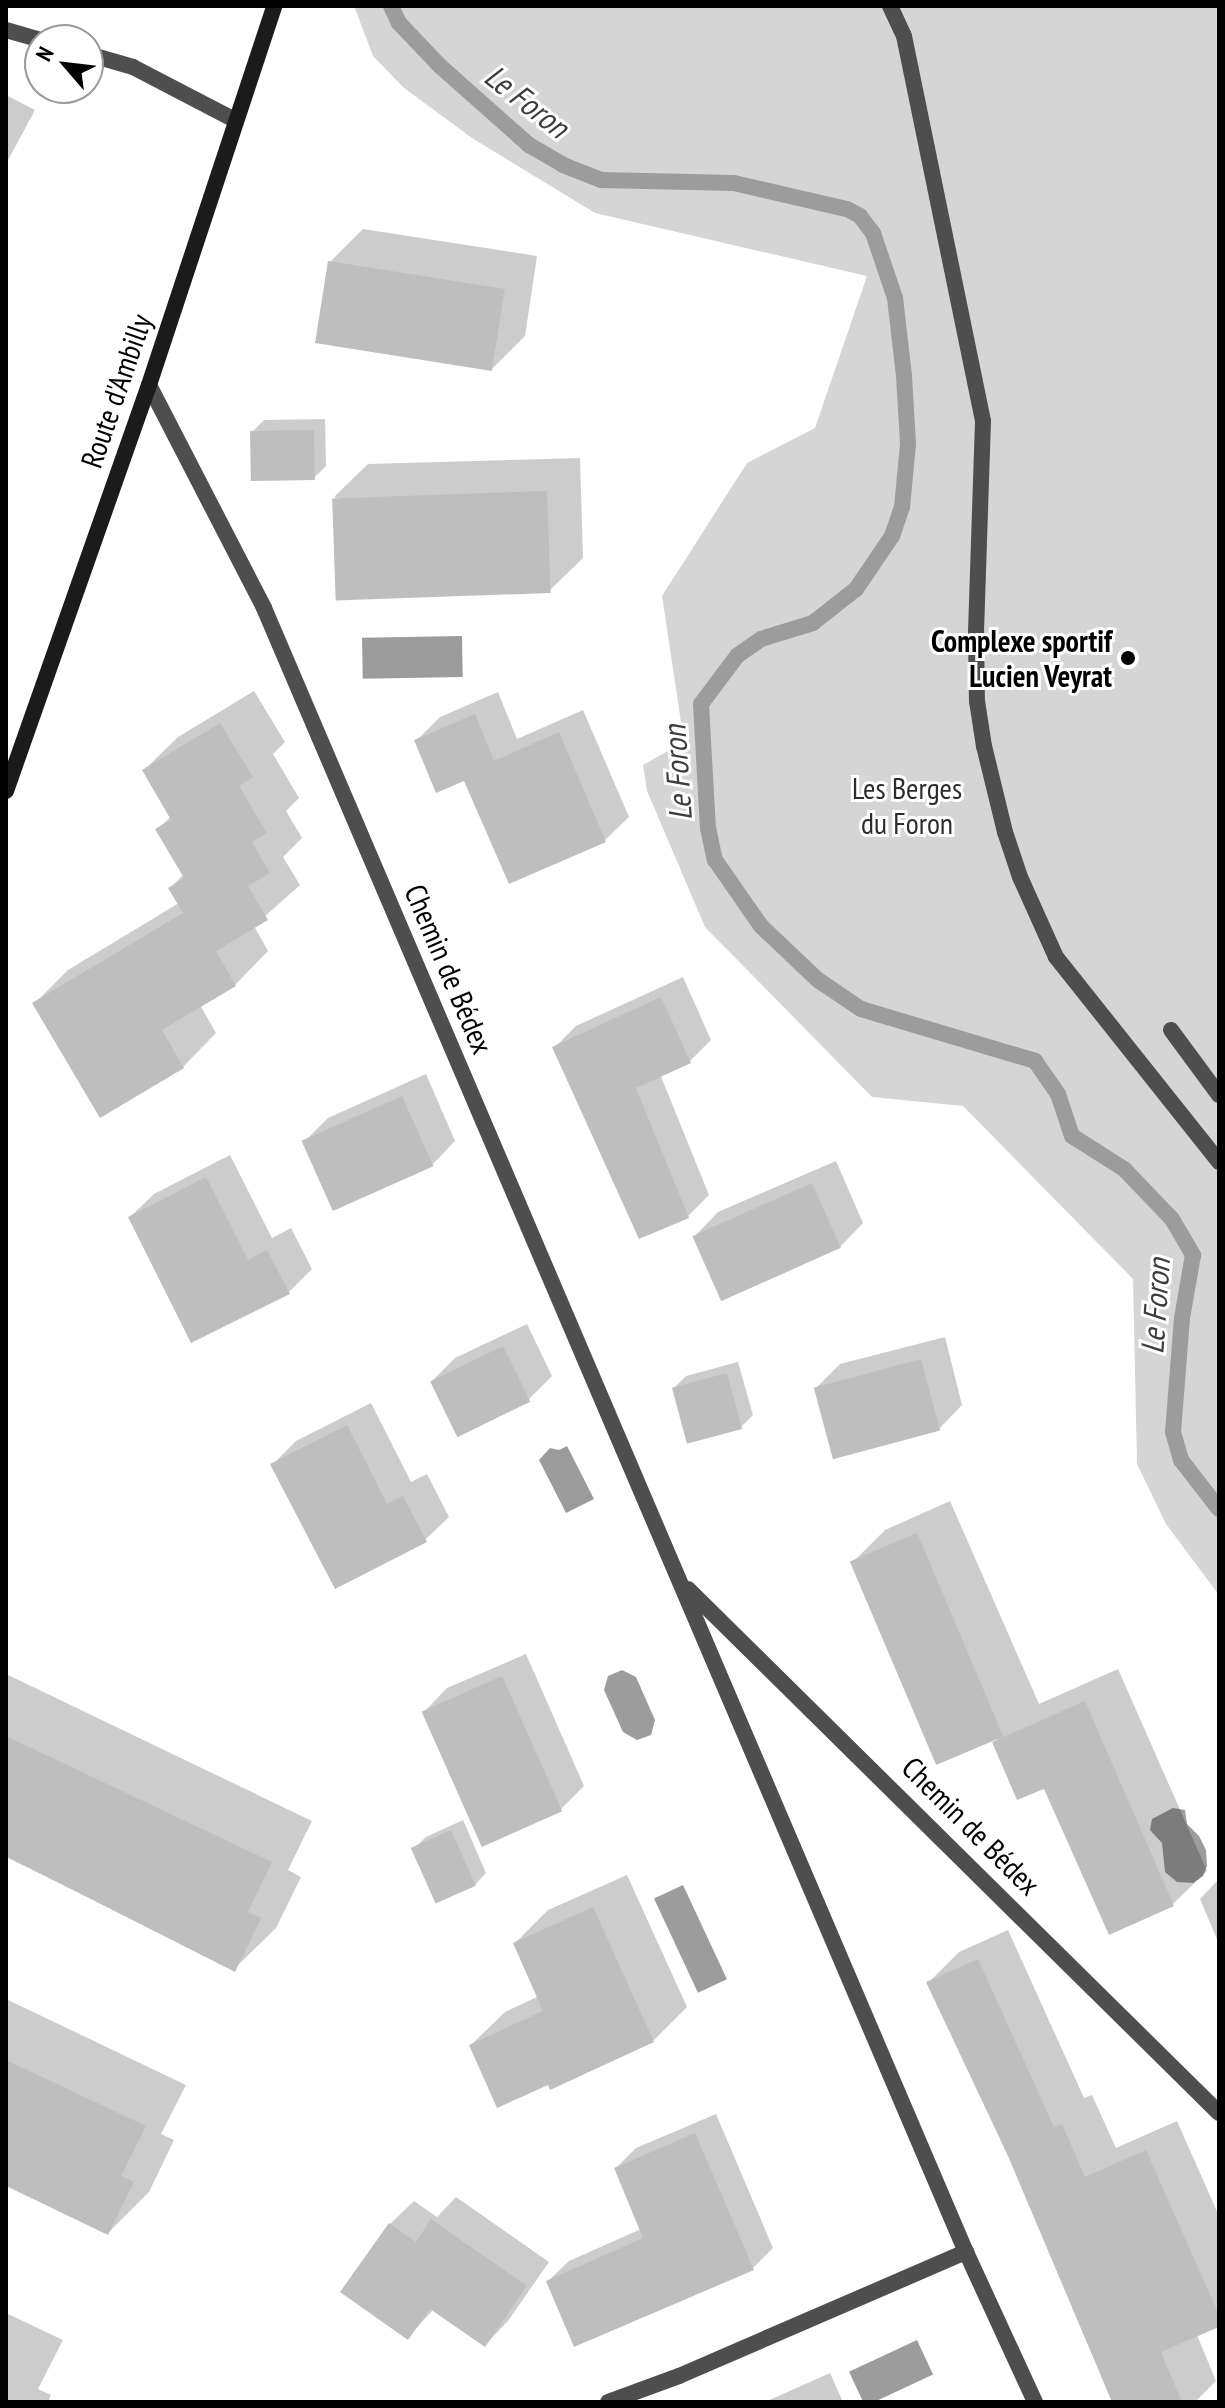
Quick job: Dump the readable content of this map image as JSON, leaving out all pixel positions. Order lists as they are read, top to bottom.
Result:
{
  "streets": {
    "street": ["Route d'Ambilly", "Chemin de Bédex"]
  },
  "crossings": [
    ["Route d'Ambilly", "Chemin de Bédex"]
  ],
  "water": ["Le Foron"],
  "parks": ["Les Berges du Foron"],
  "places": ["Complexe sportif Lucien Veyrat"],
  "north": "top left"
}
